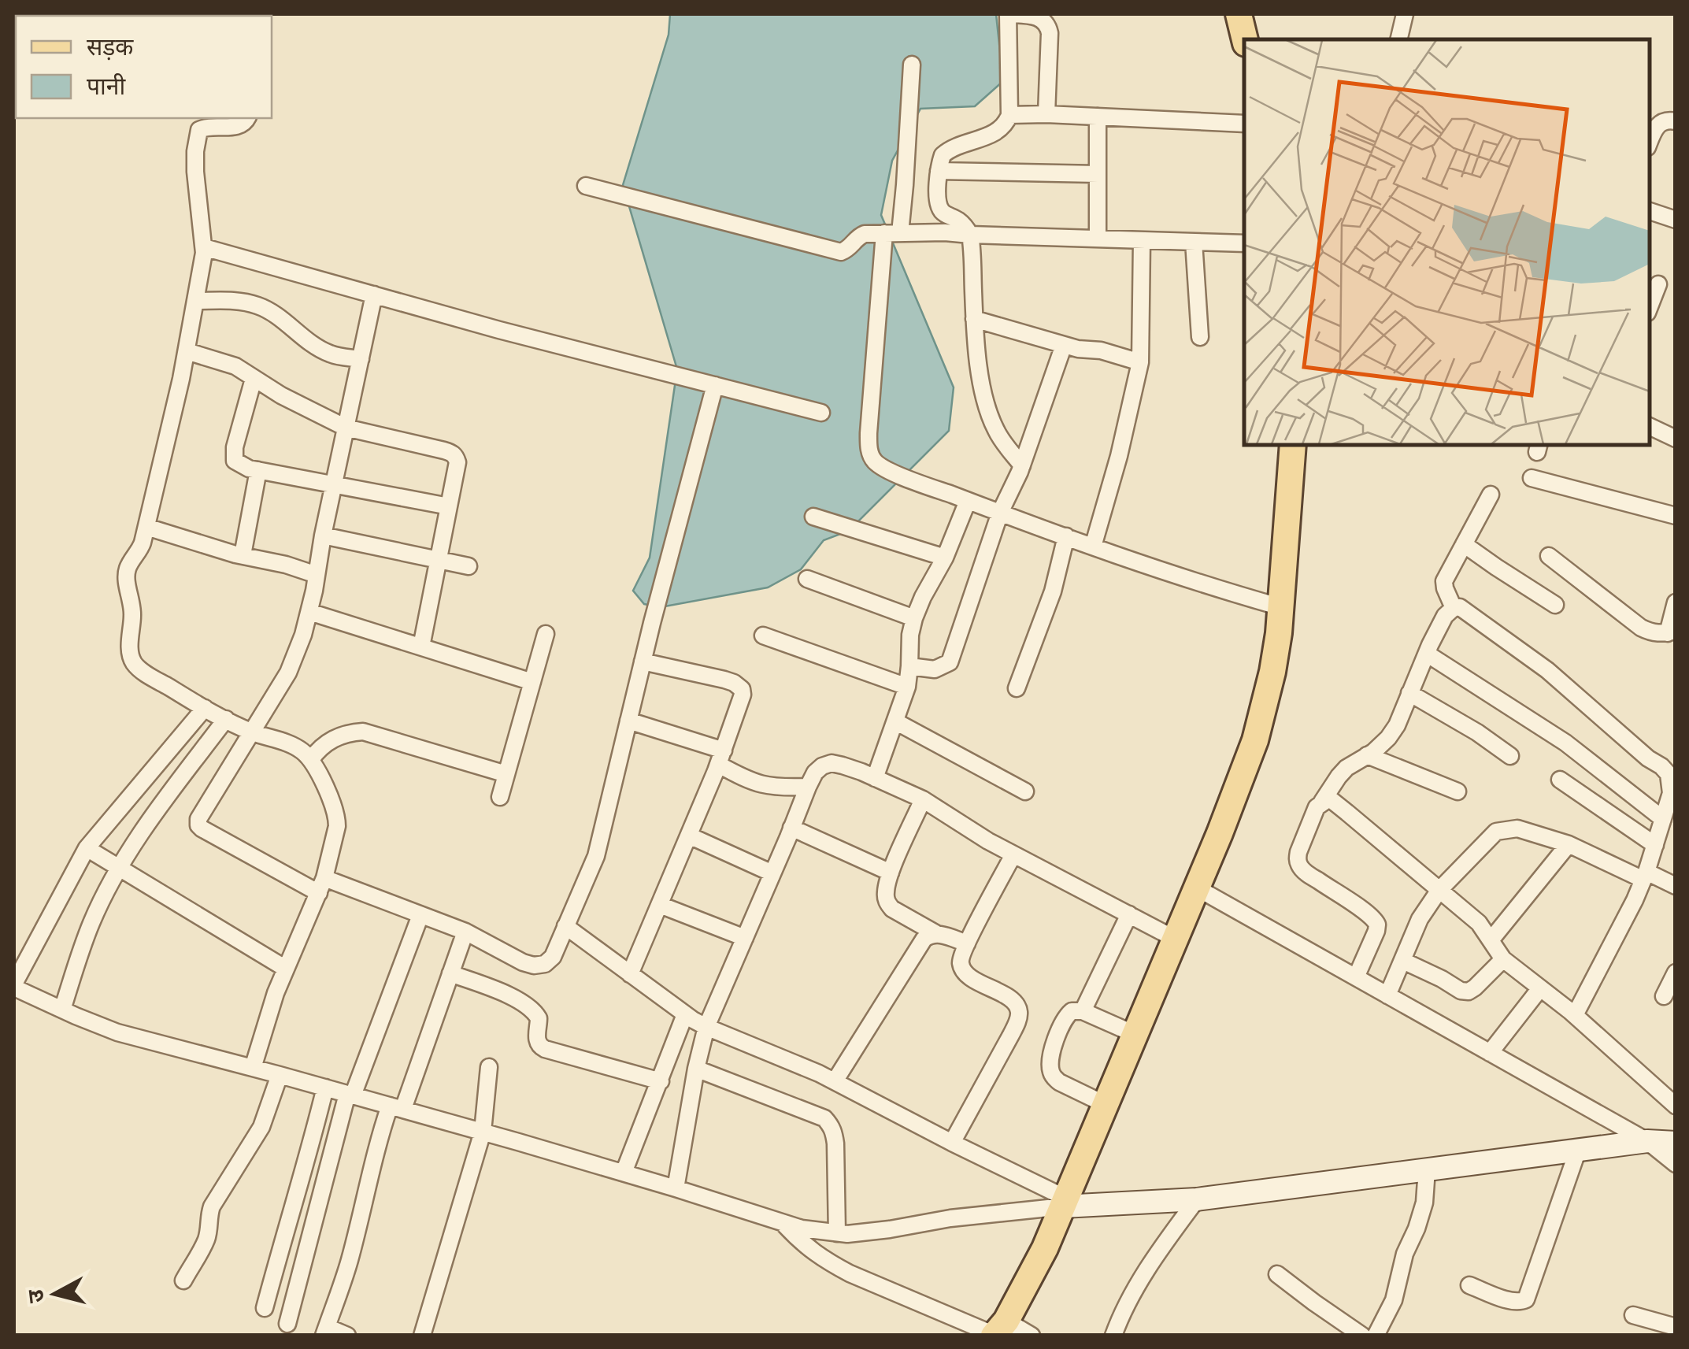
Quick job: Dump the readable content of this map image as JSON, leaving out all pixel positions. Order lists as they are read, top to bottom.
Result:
{
  "legend": ["सड़क", "पानी"],
  "north": "left"
}
